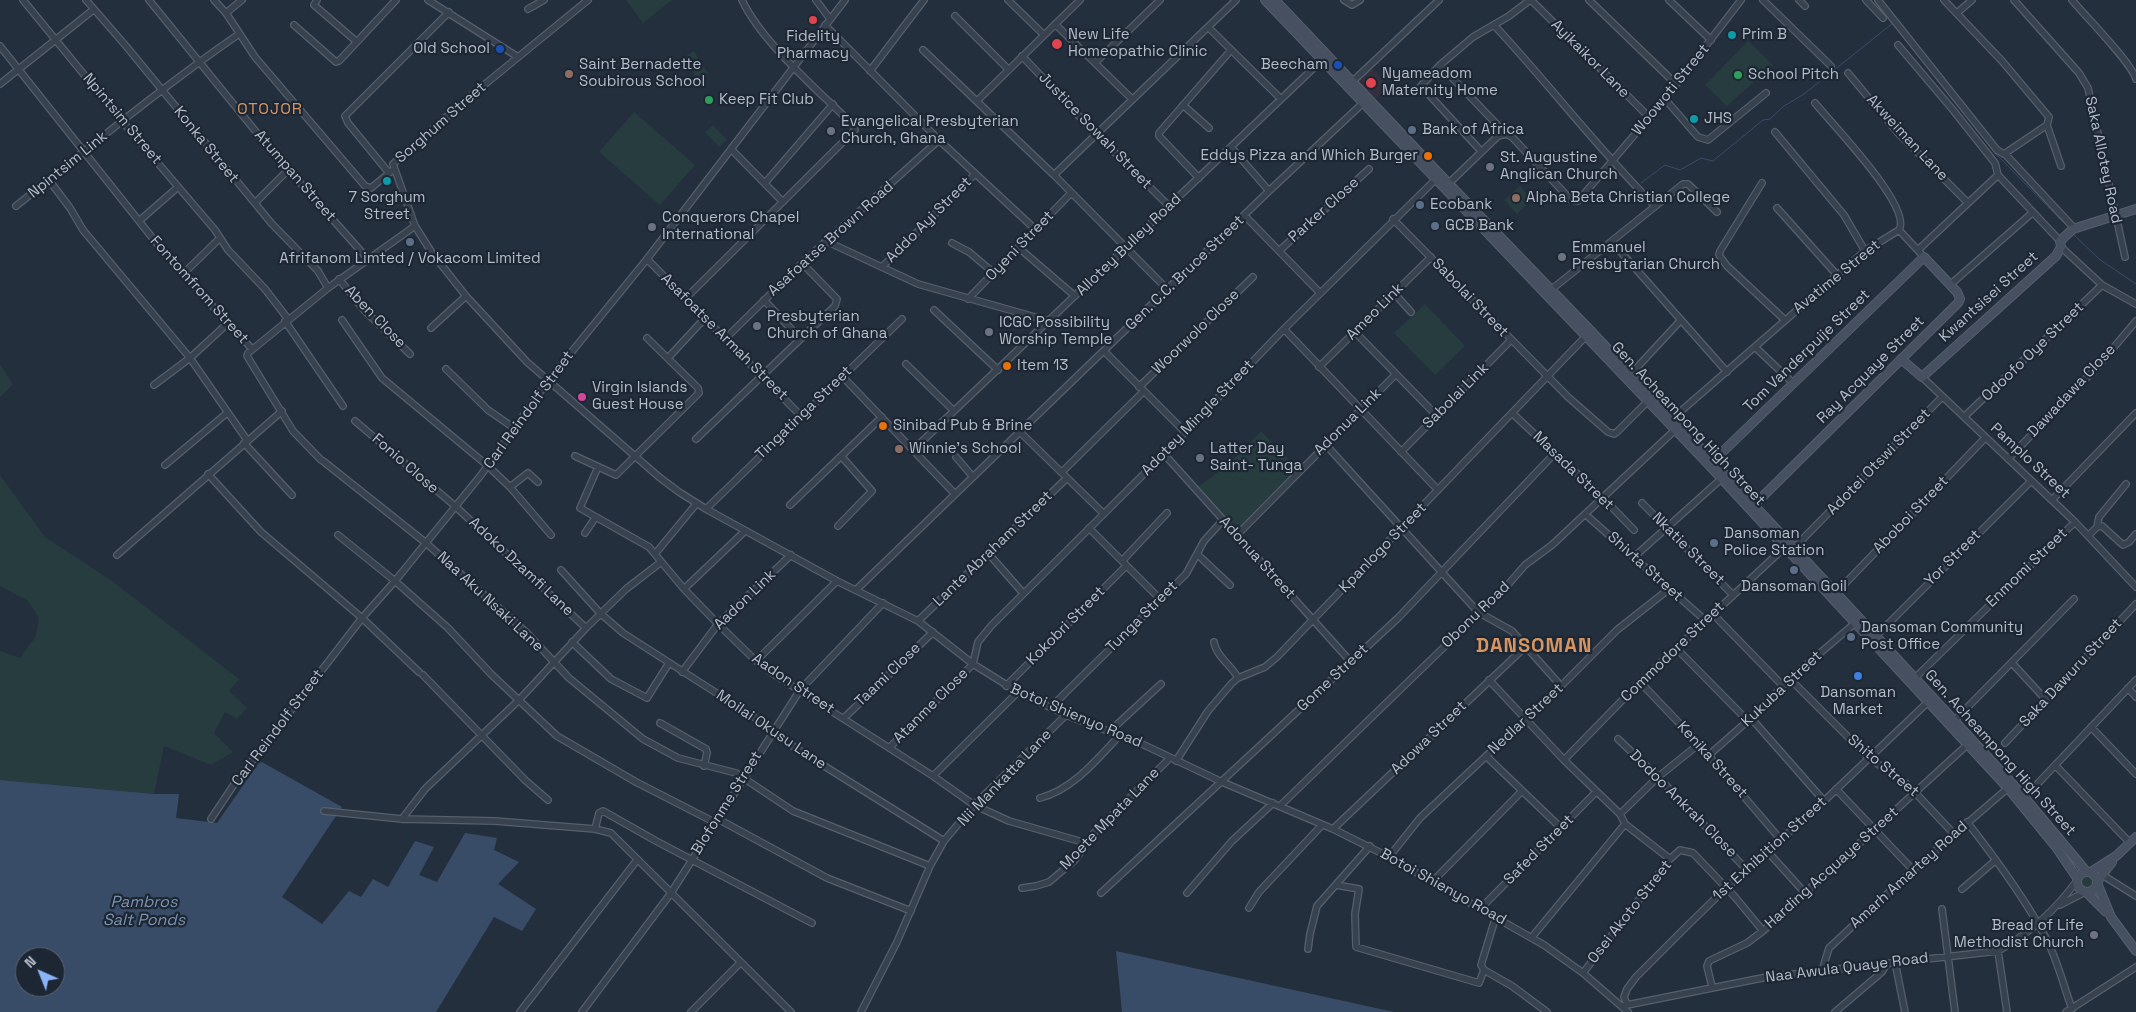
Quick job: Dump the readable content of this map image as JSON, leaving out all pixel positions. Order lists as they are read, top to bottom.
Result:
{
  "streets": {
    "main road": [
      "Kwantsisei Street",
      "Tom Vanderpuije Street",
      "Ray Acquaye Street",
      "Gen. Acheampong High Street",
      "Pamplo Street"
    ],
    "street": [
      "Ayikaikor Lane",
      "Woowoti Street",
      "Npintsim Street",
      "Sorghum Street",
      "Justice Sowah Street",
      "Akweiman Lane",
      "Konka Street",
      "Saka Allotey Road",
      "Npintsim Link",
      "Atumpan Street",
      "Parker Close",
      "Addo Ayi Street",
      "Asafoatse Brown Road",
      "Allotey Bulley Road",
      "Oyeni Street",
      "Gen. C.C. Bruce Street",
      "Avatime Street",
      "Fontomfrom Street",
      "Sabolai Street",
      "Ameo Link",
      "Aben Close",
      "Woorwolo Close",
      "Asafoatse Armah Street",
      "Odoofo Oye Street",
      "Dawadawa Close",
      "Sabolai Link",
      "Carl Reindolf Street",
      "Tingatinga Street",
      "Adotey Mingle Street",
      "Adonua Link",
      "Adotei Otswi Street",
      "Fonio Close",
      "Masada Street",
      "Aboboi Street",
      "Kpanlogo Street",
      "Lante Abraham Street",
      "Nkatie Street",
      "Adonua Street",
      "Yor Street",
      "Adoko Dzamfi Lane",
      "Shivta Street",
      "Enmomi Street",
      "Aadon Link",
      "Naa Aku Nsaki Lane",
      "Obonu Road",
      "Tunga Street",
      "Kokobri Street",
      "Commodore Street",
      "Saka Dawuru Street",
      "Taami Close",
      "Gome Street",
      "Aadon Street",
      "Kukuba Street",
      "Atanme Close",
      "Botoi Shienyo Road",
      "Nedlar Street",
      "Moilai Okusu Lane",
      "Adowa Street",
      "Kenika Street",
      "Shito Street",
      "Nii Mankatta Lane",
      "Blofonme Street",
      "Dodoo Ankrah Close",
      "Moete Mpata Lane",
      "1st Exhibition Street",
      "Safed Street",
      "Harding Acquaye Street",
      "Amarh Amartey Road",
      "Osei Akoto Street",
      "Naa Awula Quaye Road"
    ]
  },
  "crossings": [
    ["Ayikaikor Lane", "Woowoti Street"],
    ["Npintsim Street", "Npintsim Link"],
    ["Npintsim Street", "Fontomfrom Street"],
    ["Sorghum Street", "Fontomfrom Street"],
    ["Sorghum Street", "Carl Reindolf Street"],
    ["Sorghum Street", "Botoi Shienyo Road"],
    ["Justice Sowah Street", "Allotey Bulley Road"],
    ["Konka Street", "Npintsim Link"],
    ["Konka Street", "Fontomfrom Street"],
    ["Npintsim Link", "Atumpan Street"],
    ["Npintsim Link", "Fontomfrom Street"],
    ["Atumpan Street", "Fontomfrom Street"],
    ["Asafoatse Brown Road", "Asafoatse Armah Street"],
    ["Allotey Bulley Road", "Gen. Acheampong High Street"],
    ["Gen. C.C. Bruce Street", "Gen. Acheampong High Street"],
    ["Gen. C.C. Bruce Street", "Botoi Shienyo Road"],
    ["Avatime Street", "Gen. Acheampong High Street"],
    ["Fontomfrom Street", "Aben Close"],
    ["Fontomfrom Street", "Naa Aku Nsaki Lane"],
    ["Kwantsisei Street", "Pamplo Street"],
    ["Sabolai Street", "Ameo Link"],
    ["Sabolai Street", "Sabolai Link"],
    ["Sabolai Street", "Adotey Mingle Street"],
    ["Sabolai Street", "Gen. Acheampong High Street"],
    ["Sabolai Street", "Kpanlogo Street"],
    ["Asafoatse Armah Street", "Carl Reindolf Street"],
    ["Asafoatse Armah Street", "Tingatinga Street"],
    ["Tom Vanderpuije Street", "Gen. Acheampong High Street"],
    ["Odoofo Oye Street", "Pamplo Street"],
    ["Ray Acquaye Street", "Gen. Acheampong High Street"],
    ["Ray Acquaye Street", "Pamplo Street"],
    ["Dawadawa Close", "Pamplo Street"],
    ["Carl Reindolf Street", "Fonio Close"],
    ["Carl Reindolf Street", "Adoko Dzamfi Lane"],
    ["Carl Reindolf Street", "Naa Aku Nsaki Lane"],
    ["Carl Reindolf Street", "Botoi Shienyo Road"],
    ["Tingatinga Street", "Botoi Shienyo Road"],
    ["Adotey Mingle Street", "Gen. Acheampong High Street"],
    ["Adotey Mingle Street", "Adonua Street"],
    ["Adotey Mingle Street", "Atanme Close"],
    ["Adotey Mingle Street", "Botoi Shienyo Road"],
    ["Adonua Link", "Adonua Street"],
    ["Gen. Acheampong High Street", "Adotei Otswi Street"],
    ["Gen. Acheampong High Street", "Aboboi Street"],
    ["Gen. Acheampong High Street", "Kpanlogo Street"],
    ["Gen. Acheampong High Street", "Yor Street"],
    ["Gen. Acheampong High Street", "Enmomi Street"],
    ["Gen. Acheampong High Street", "Obonu Road"],
    ["Gen. Acheampong High Street", "Commodore Street"],
    ["Gen. Acheampong High Street", "Kukuba Street"],
    ["Gen. Acheampong High Street", "1st Exhibition Street"],
    ["Gen. Acheampong High Street", "Harding Acquaye Street"],
    ["Gen. Acheampong High Street", "Amarh Amartey Road"],
    ["Gen. Acheampong High Street", "Naa Awula Quaye Road"],
    ["Pamplo Street", "Adotei Otswi Street"],
    ["Pamplo Street", "Aboboi Street"],
    ["Pamplo Street", "Yor Street"],
    ["Pamplo Street", "Enmomi Street"],
    ["Fonio Close", "Adoko Dzamfi Lane"],
    ["Masada Street", "Kpanlogo Street"],
    ["Masada Street", "Obonu Road"],
    ["Masada Street", "Gome Street"],
    ["Kpanlogo Street", "Adonua Street"],
    ["Kpanlogo Street", "Botoi Shienyo Road"],
    ["Kpanlogo Street", "Moete Mpata Lane"],
    ["Lante Abraham Street", "Botoi Shienyo Road"],
    ["Nkatie Street", "Commodore Street"],
    ["Adonua Street", "Tunga Street"],
    ["Adonua Street", "Gome Street"],
    ["Shivta Street", "Obonu Road"],
    ["Shivta Street", "Commodore Street"],
    ["Shivta Street", "Nedlar Street"],
    ["Aadon Link", "Aadon Street"],
    ["Aadon Link", "Botoi Shienyo Road"],
    ["Aadon Link", "Moilai Okusu Lane"],
    ["Naa Aku Nsaki Lane", "Nii Mankatta Lane"],
    ["Naa Aku Nsaki Lane", "Blofonme Street"],
    ["Obonu Road", "Botoi Shienyo Road"],
    ["Tunga Street", "Botoi Shienyo Road"],
    ["Kokobri Street", "Botoi Shienyo Road"],
    ["Commodore Street", "Kenika Street"],
    ["Taami Close", "Aadon Street"],
    ["Taami Close", "Botoi Shienyo Road"],
    ["Gome Street", "Botoi Shienyo Road"],
    ["Aadon Street", "Atanme Close"],
    ["Aadon Street", "Nii Mankatta Lane"],
    ["Aadon Street", "Blofonme Street"],
    ["Aadon Street", "Moete Mpata Lane"],
    ["Kukuba Street", "Kenika Street"],
    ["Kukuba Street", "Shito Street"],
    ["Atanme Close", "Botoi Shienyo Road"],
    ["Botoi Shienyo Road", "Nedlar Street"],
    ["Botoi Shienyo Road", "Adowa Street"],
    ["Botoi Shienyo Road", "Nii Mankatta Lane"],
    ["Botoi Shienyo Road", "Blofonme Street"],
    ["Botoi Shienyo Road", "Moete Mpata Lane"],
    ["Botoi Shienyo Road", "1st Exhibition Street"],
    ["Botoi Shienyo Road", "Safed Street"],
    ["Botoi Shienyo Road", "Osei Akoto Street"],
    ["Botoi Shienyo Road", "Naa Awula Quaye Road"],
    ["Moilai Okusu Lane", "Nii Mankatta Lane"],
    ["Moilai Okusu Lane", "Blofonme Street"],
    ["Kenika Street", "1st Exhibition Street"],
    ["Shito Street", "1st Exhibition Street"],
    ["Shito Street", "Harding Acquaye Street"],
    ["Shito Street", "Amarh Amartey Road"],
    ["Dodoo Ankrah Close", "1st Exhibition Street"],
    ["1st Exhibition Street", "Osei Akoto Street"],
    ["1st Exhibition Street", "Naa Awula Quaye Road"],
    ["Harding Acquaye Street", "Osei Akoto Street"],
    ["Harding Acquaye Street", "Naa Awula Quaye Road"],
    ["Amarh Amartey Road", "Naa Awula Quaye Road"]
  ],
  "districts": ["OTOJOR", "DANSOMAN"],
  "water": ["Pambros Salt Ponds"],
  "places": [
    "Fidelity Pharmacy",
    "Prim B",
    "New Life Homeopathic Clinic",
    "Old School",
    "Beecham",
    "Saint Bernadette Soubirous School",
    "School Pitch",
    "Nyameadom Maternity Home",
    "Keep Fit Club",
    "JHS",
    "Bank of Africa",
    "Evangelical Presbyterian Church, Ghana",
    "Eddys Pizza and Which Burger",
    "St. Augustine Anglican Church",
    "7 Sorghum Street",
    "Alpha Beta Christian College",
    "Ecobank",
    "GCB Bank",
    "Conquerors Chapel International",
    "Afrifanom Limted / Vokacom Limited",
    "Emmanuel Presbytarian Church",
    "Presbyterian Church of Ghana",
    "ICGC Possibility Worship Temple",
    "Item 13",
    "Virgin Islands Guest House",
    "Sinibad Pub & Brine",
    "Winnie's School",
    "Latter Day Saint- Tunga",
    "Dansoman Police Station",
    "Dansoman Goil",
    "Dansoman Community Post Office",
    "Dansoman Market",
    "Bread of Life Methodist Church"
  ],
  "north": "top left"
}
